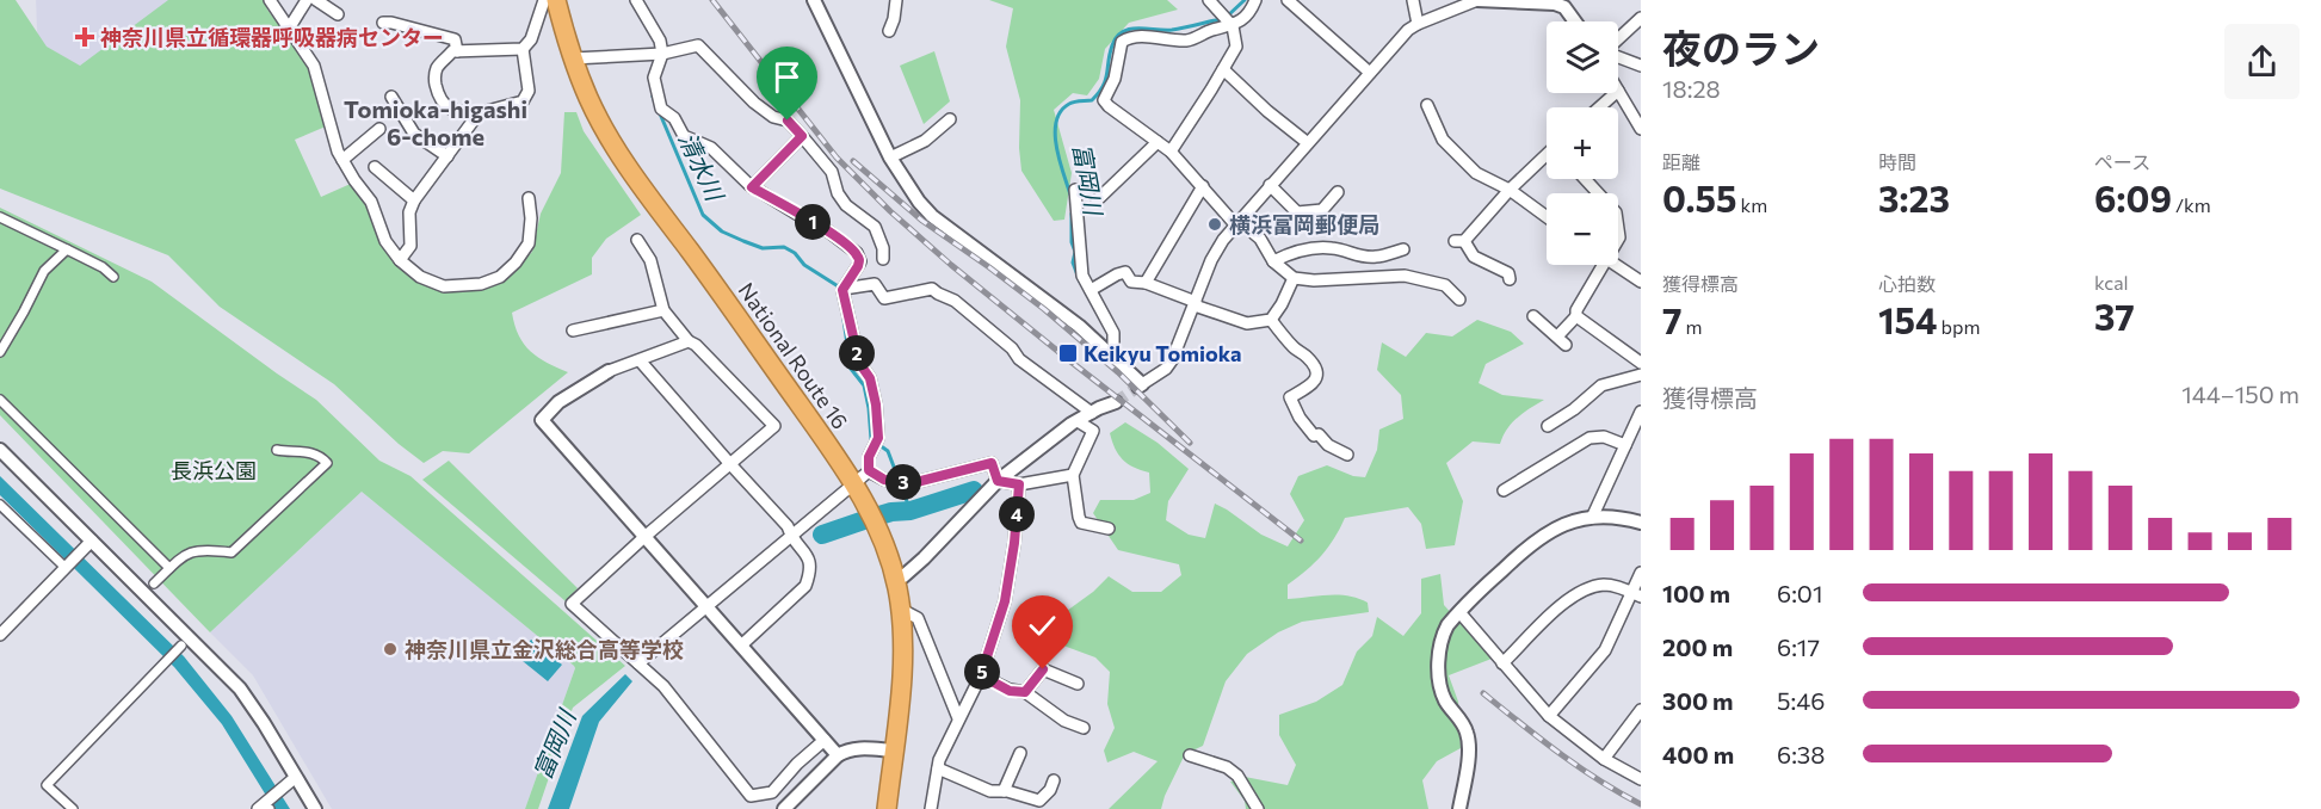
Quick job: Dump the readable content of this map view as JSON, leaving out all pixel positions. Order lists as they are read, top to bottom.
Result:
{
  "streets": {
    "highway": ["National Route 16"]
  },
  "districts": ["Tomioka-higashi 6-chome"],
  "water": ["清水川", "富岡川"],
  "parks": ["長浜公園"],
  "places": {
    "health": ["神奈川県立循環器呼吸器病センター"],
    "other": ["横浜富岡郵便局", "神奈川県立金沢総合高等学校"],
    "transit": ["Keikyu Tomioka"]
  },
  "page": {
    "heading": ["夜のラン", "18:28"],
    "map_buttons": ["+", "−"],
    "stats": [
      ["距離", "0.55 km"],
      ["時間", "3:23"],
      ["ペース", "6:09 /km"],
      ["獲得標高", "7 m"],
      ["心拍数", "154 bpm"],
      ["kcal", "37"]
    ],
    "pins": [
      "1",
      "2",
      "3",
      "4",
      "5"
    ],
    "chart": ["獲得標高", "144–150 m"],
    "list": [
      {
        "name": "100 m",
        "note": "6:01"
      },
      {
        "name": "200 m",
        "note": "6:17"
      },
      {
        "name": "300 m",
        "note": "5:46"
      },
      {
        "name": "400 m",
        "note": "6:38"
      }
    ]
  }
}
